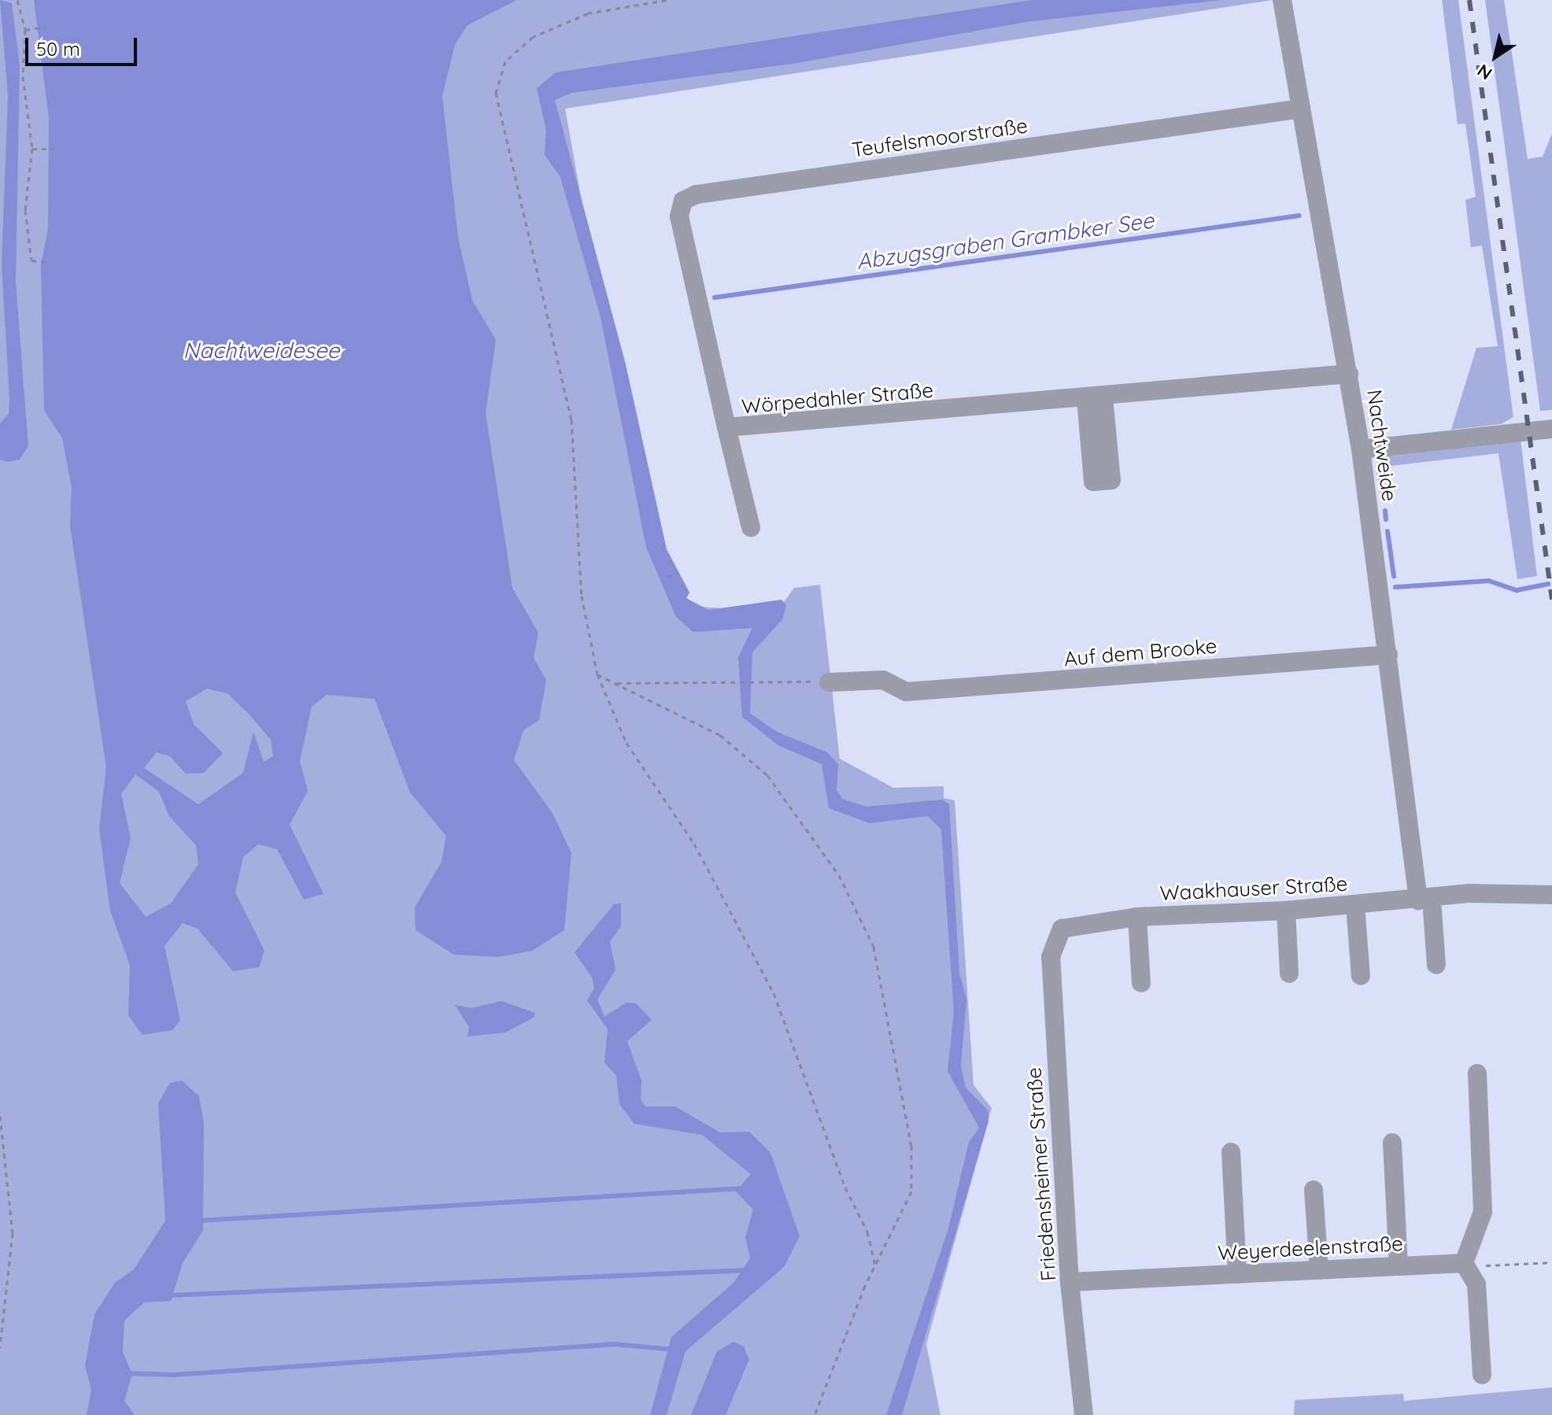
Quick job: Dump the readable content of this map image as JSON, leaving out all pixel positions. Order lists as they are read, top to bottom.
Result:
{
  "streets": {
    "street": [
      "Teufelsmoorstraße",
      "Wörpedahler Straße",
      "Nachtweide",
      "Auf dem Brooke",
      "Waakhauser Straße",
      "Friedensheimer Straße",
      "Weyerdeelenstraße"
    ]
  },
  "crossings": [
    ["Teufelsmoorstraße", "Wörpedahler Straße"],
    ["Teufelsmoorstraße", "Nachtweide"],
    ["Wörpedahler Straße", "Nachtweide"],
    ["Nachtweide", "Auf dem Brooke"],
    ["Nachtweide", "Waakhauser Straße"],
    ["Waakhauser Straße", "Friedensheimer Straße"],
    ["Friedensheimer Straße", "Weyerdeelenstraße"]
  ],
  "water": ["Abzugsgraben Grambker See", "Nachtweidesee"],
  "scale_bar": "50 m",
  "north": "bottom left"
}
